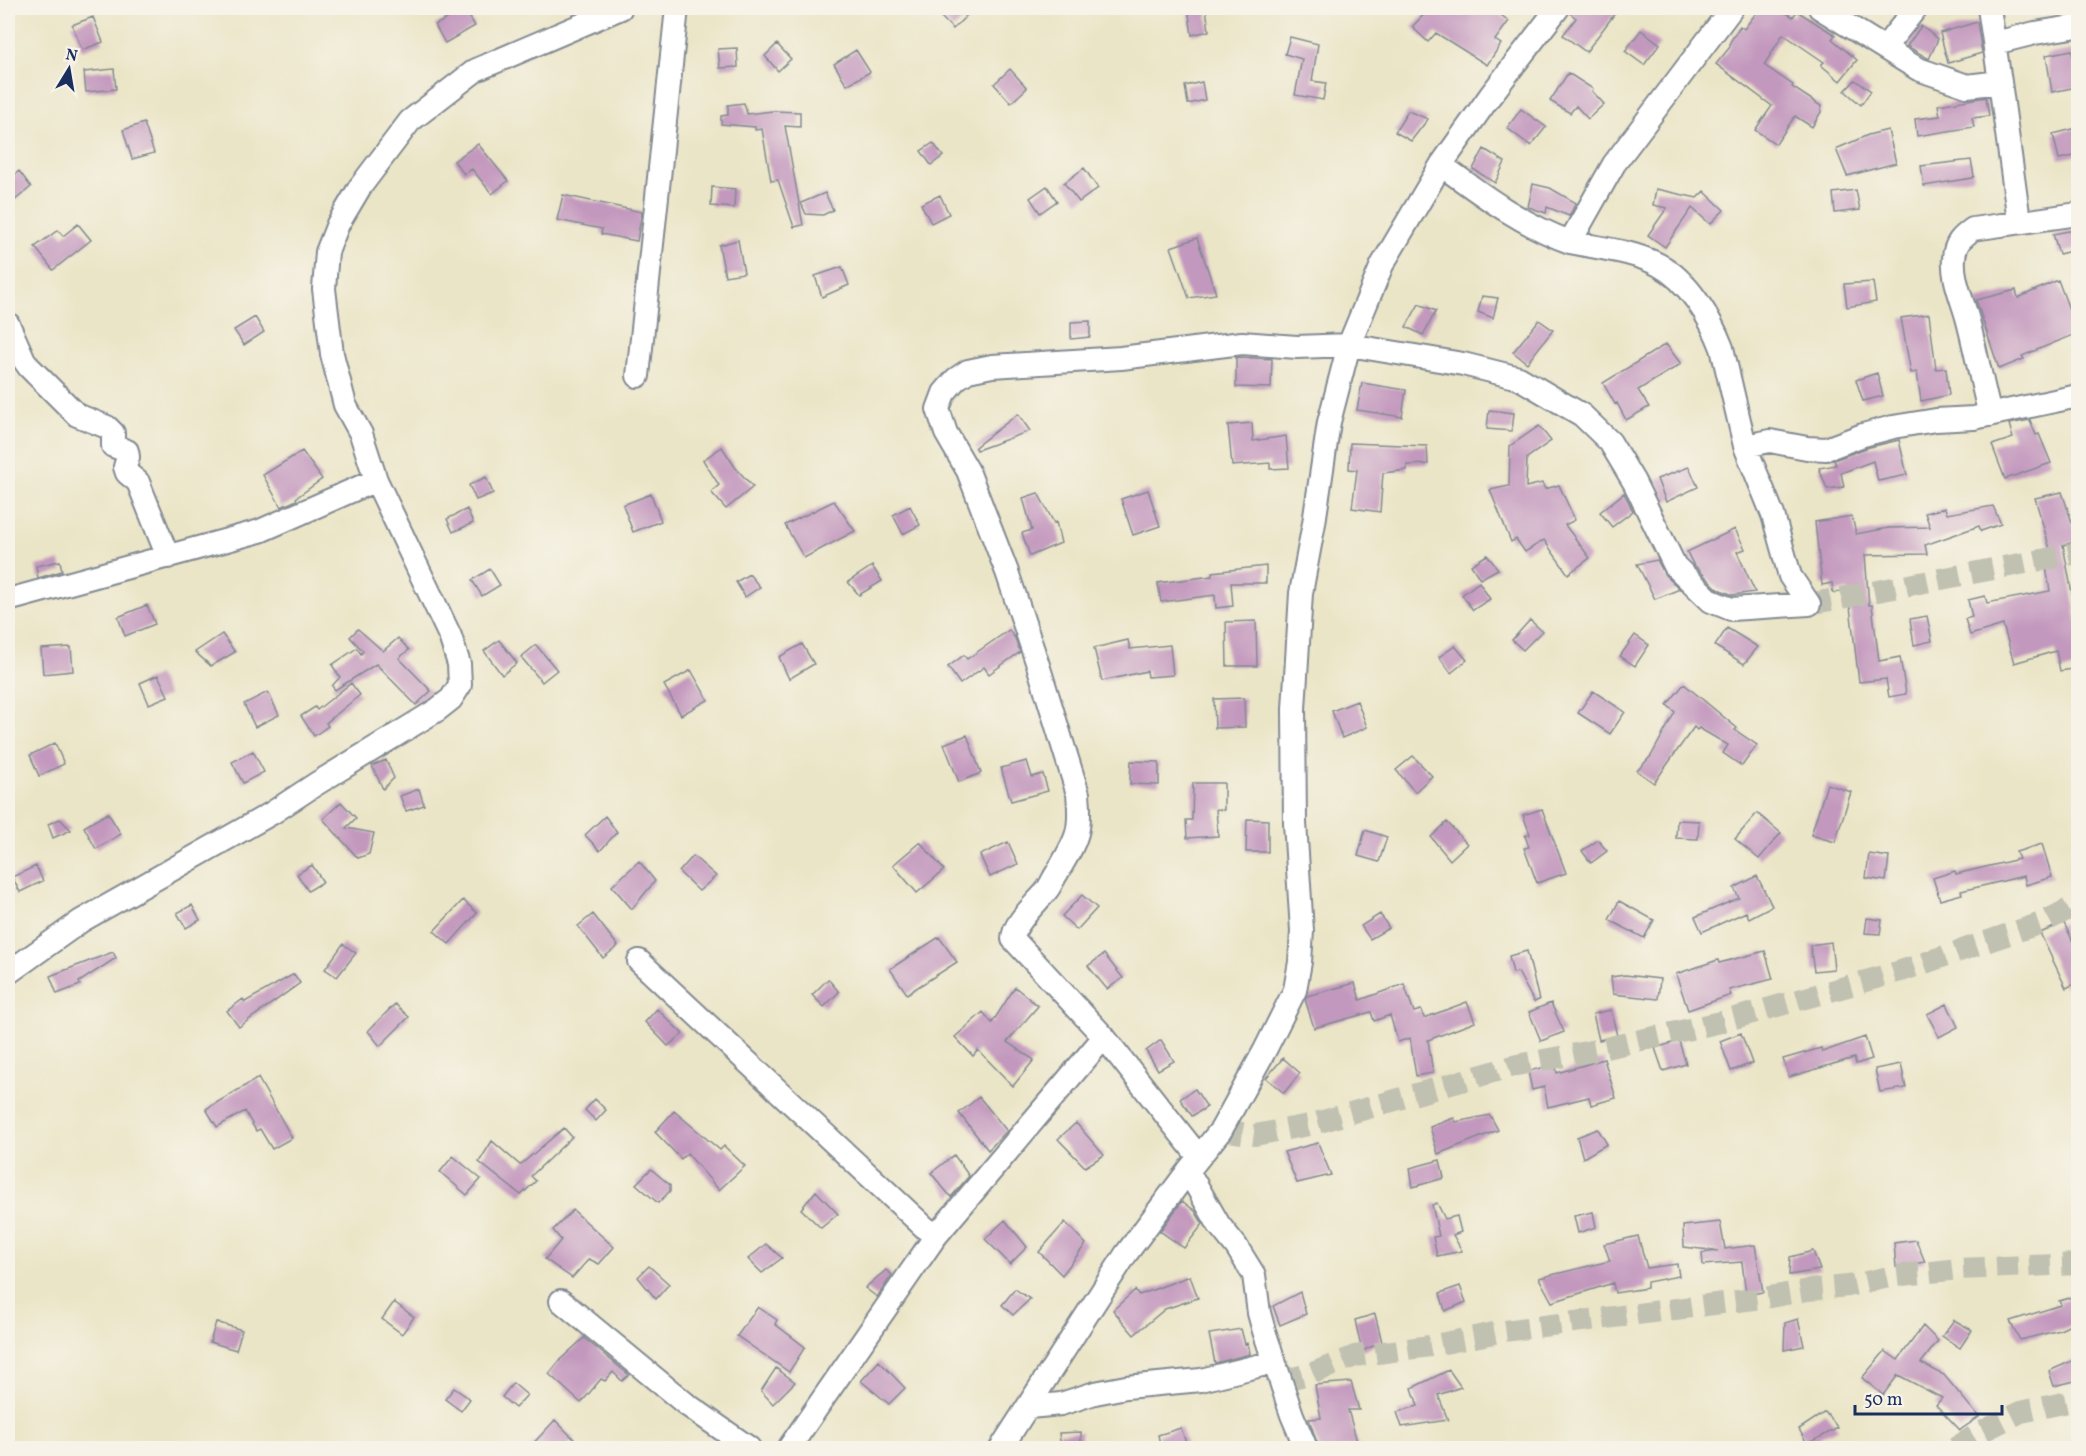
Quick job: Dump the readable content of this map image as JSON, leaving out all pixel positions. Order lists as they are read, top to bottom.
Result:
{
  "scale_bar": "50 m",
  "north": "top"
}
